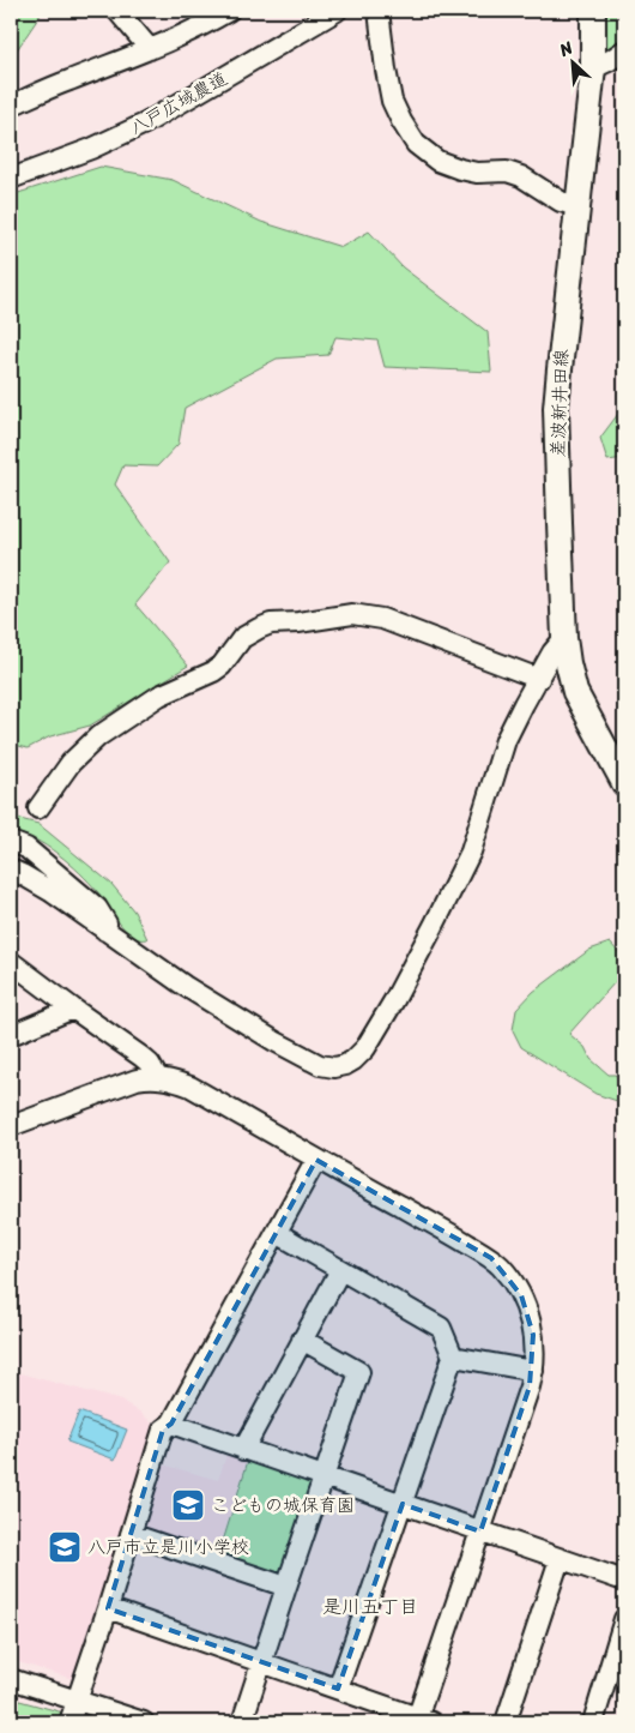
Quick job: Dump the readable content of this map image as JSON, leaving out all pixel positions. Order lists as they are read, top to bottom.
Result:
{
  "streets": {
    "main road": ["差波新井田線"],
    "street": ["八戸広域農道"]
  },
  "districts": ["是川五丁目"],
  "places": {
    "school or university": ["こどもの城保育園", "八戸市立是川小学校"]
  },
  "north": "top left"
}
